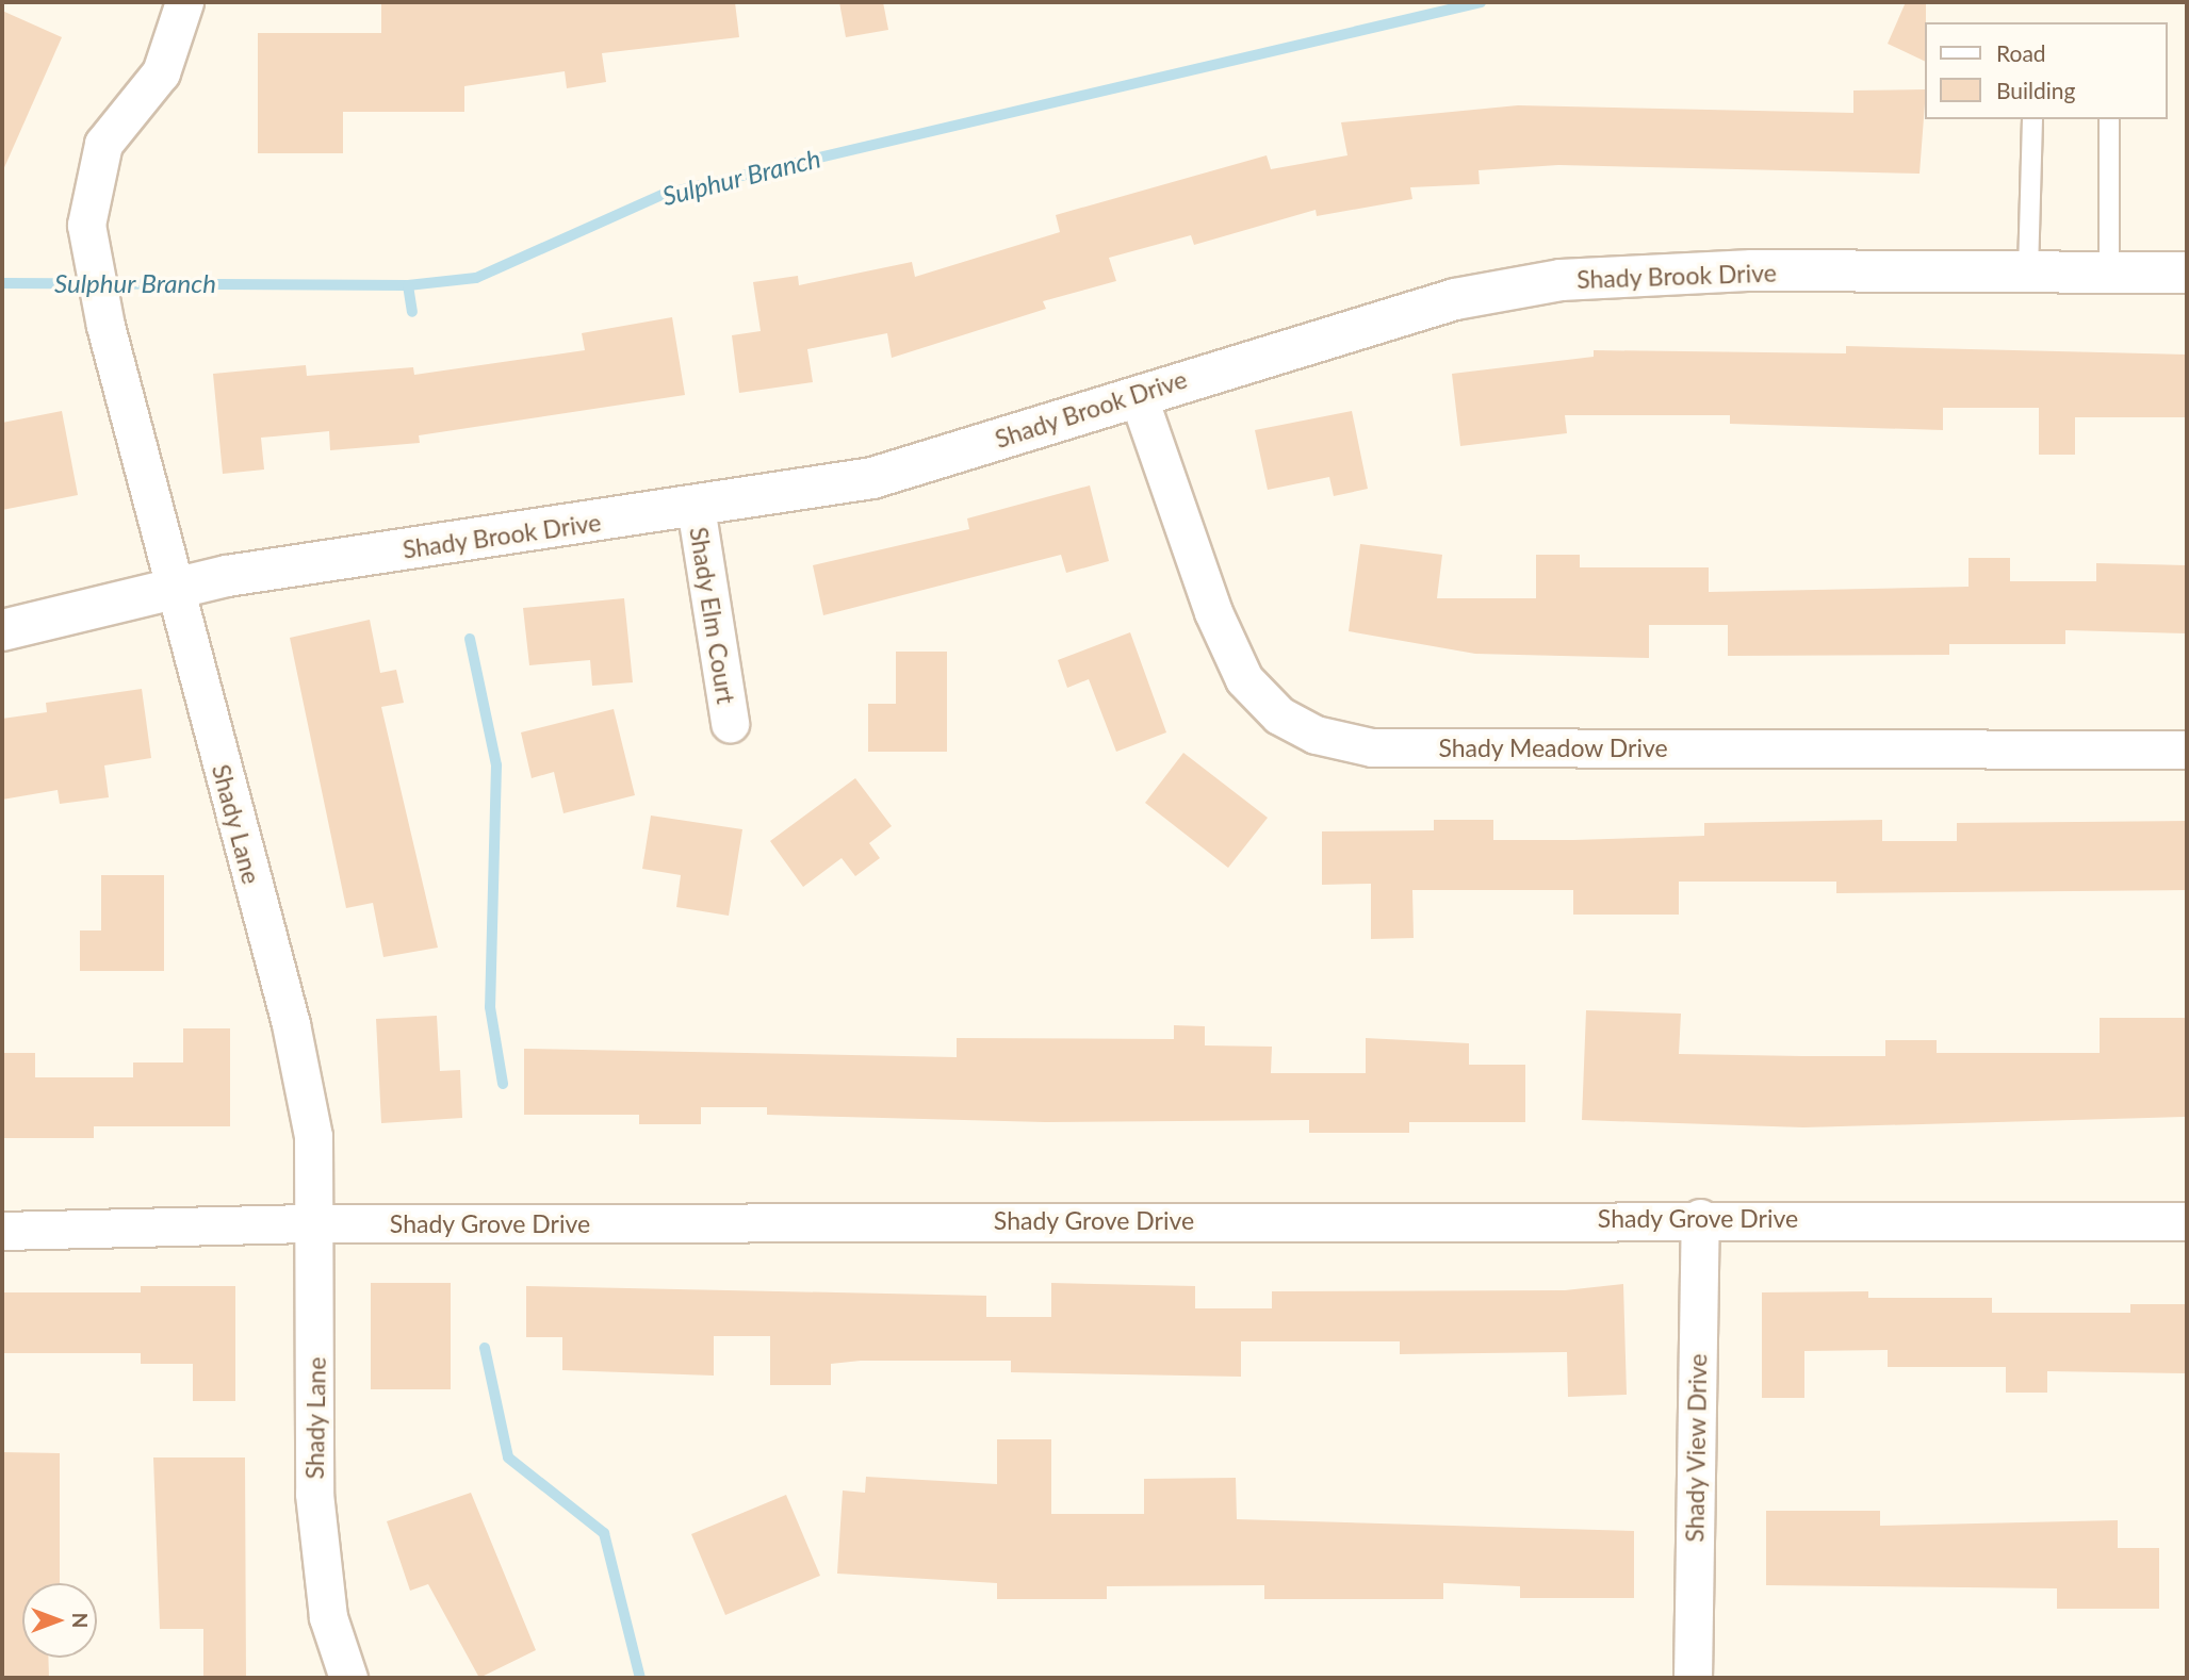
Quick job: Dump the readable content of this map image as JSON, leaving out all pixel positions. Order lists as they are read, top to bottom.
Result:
{
  "streets": {
    "street": [
      "Shady Brook Drive",
      "Shady Elm Court",
      "Shady Meadow Drive",
      "Shady Lane",
      "Shady Grove Drive",
      "Shady View Drive"
    ]
  },
  "crossings": [
    ["Shady Brook Drive", "Shady Elm Court"],
    ["Shady Brook Drive", "Shady Meadow Drive"],
    ["Shady Brook Drive", "Shady Lane"],
    ["Shady Lane", "Shady Grove Drive"],
    ["Shady Grove Drive", "Shady View Drive"]
  ],
  "water": ["Sulphur Branch"],
  "legend": ["Road", "Building"],
  "north": "right"
}
